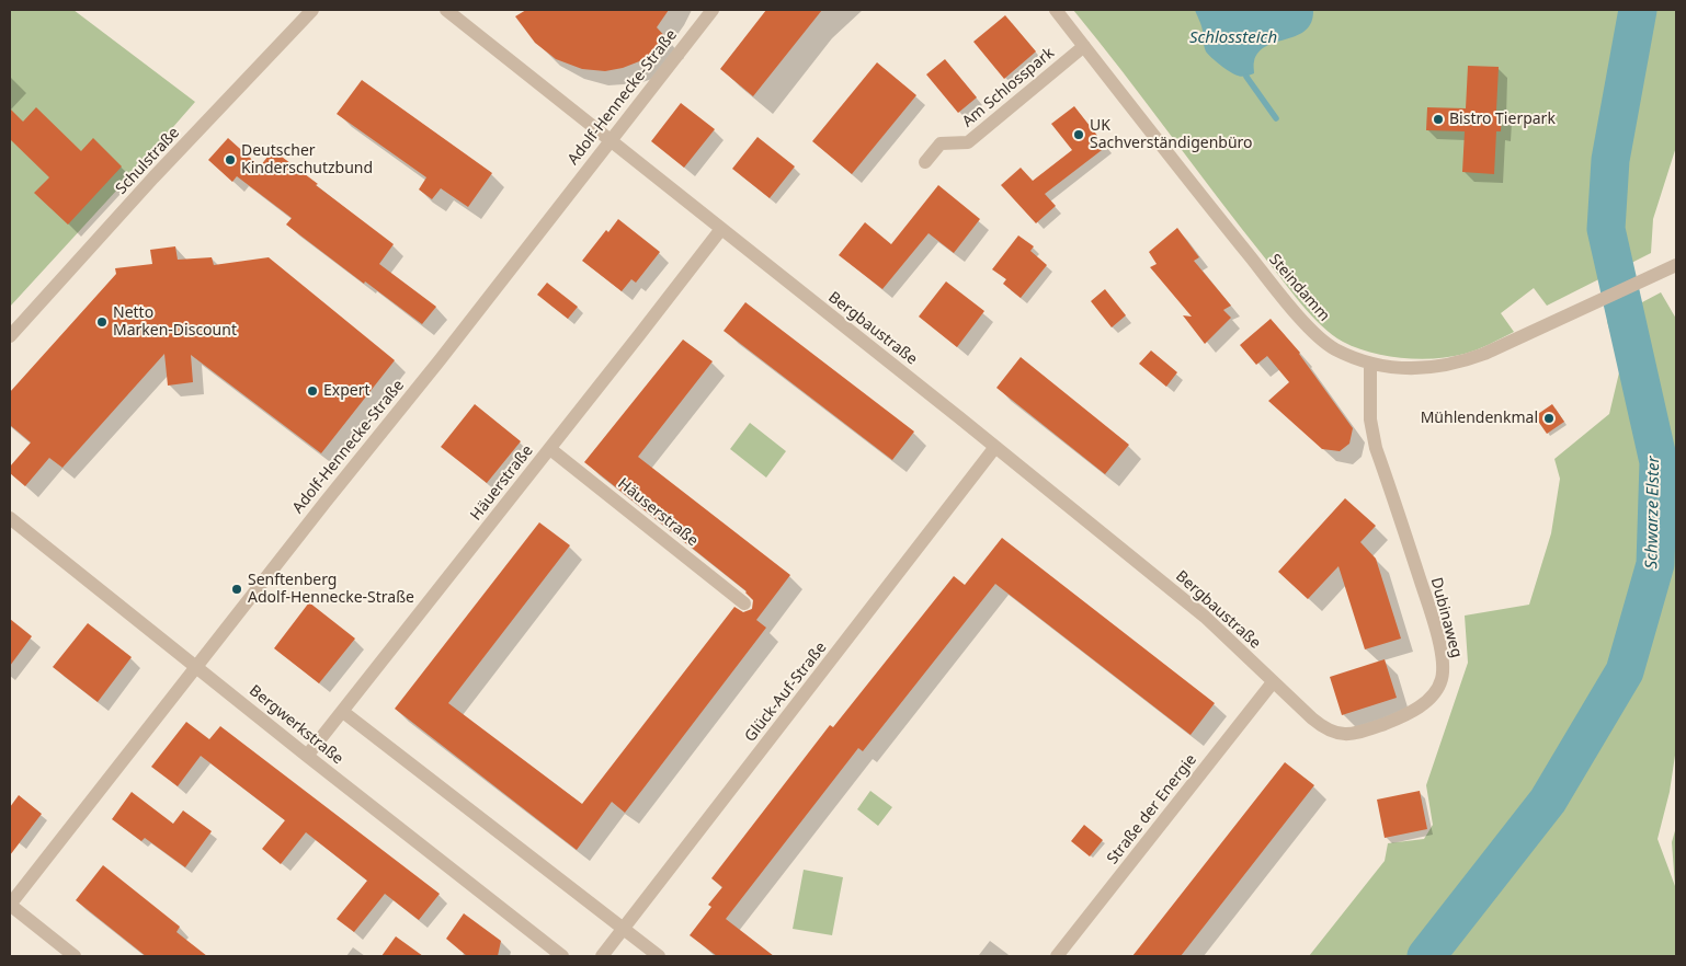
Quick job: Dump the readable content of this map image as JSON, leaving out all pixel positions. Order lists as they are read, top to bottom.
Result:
{
  "streets": {
    "street": [
      "Am Schlosspark",
      "Adolf-Hennecke-Straße",
      "Schulstraße",
      "Steindamm",
      "Bergbaustraße",
      "Häuerstraße",
      "Häuserstraße",
      "Dubinaweg",
      "Glück-Auf-Straße",
      "Bergwerkstraße",
      "Straße der Energie"
    ]
  },
  "crossings": [
    ["Am Schlosspark", "Steindamm"],
    ["Adolf-Hennecke-Straße", "Bergbaustraße"],
    ["Adolf-Hennecke-Straße", "Bergwerkstraße"],
    ["Steindamm", "Dubinaweg"],
    ["Bergbaustraße", "Häuerstraße"],
    ["Bergbaustraße", "Dubinaweg"],
    ["Bergbaustraße", "Glück-Auf-Straße"],
    ["Bergbaustraße", "Straße der Energie"],
    ["Häuerstraße", "Häuserstraße"],
    ["Häuerstraße", "Bergwerkstraße"],
    ["Dubinaweg", "Straße der Energie"]
  ],
  "water": ["Schlossteich", "Schwarze Elster"],
  "places": [
    "Bistro Tierpark",
    "UK Sachverständigenbüro",
    "Deutscher Kinderschutzbund",
    "Netto Marken-Discount",
    "Expert",
    "Mühlendenkmal",
    "Senftenberg Adolf-Hennecke-Straße"
  ]
}
